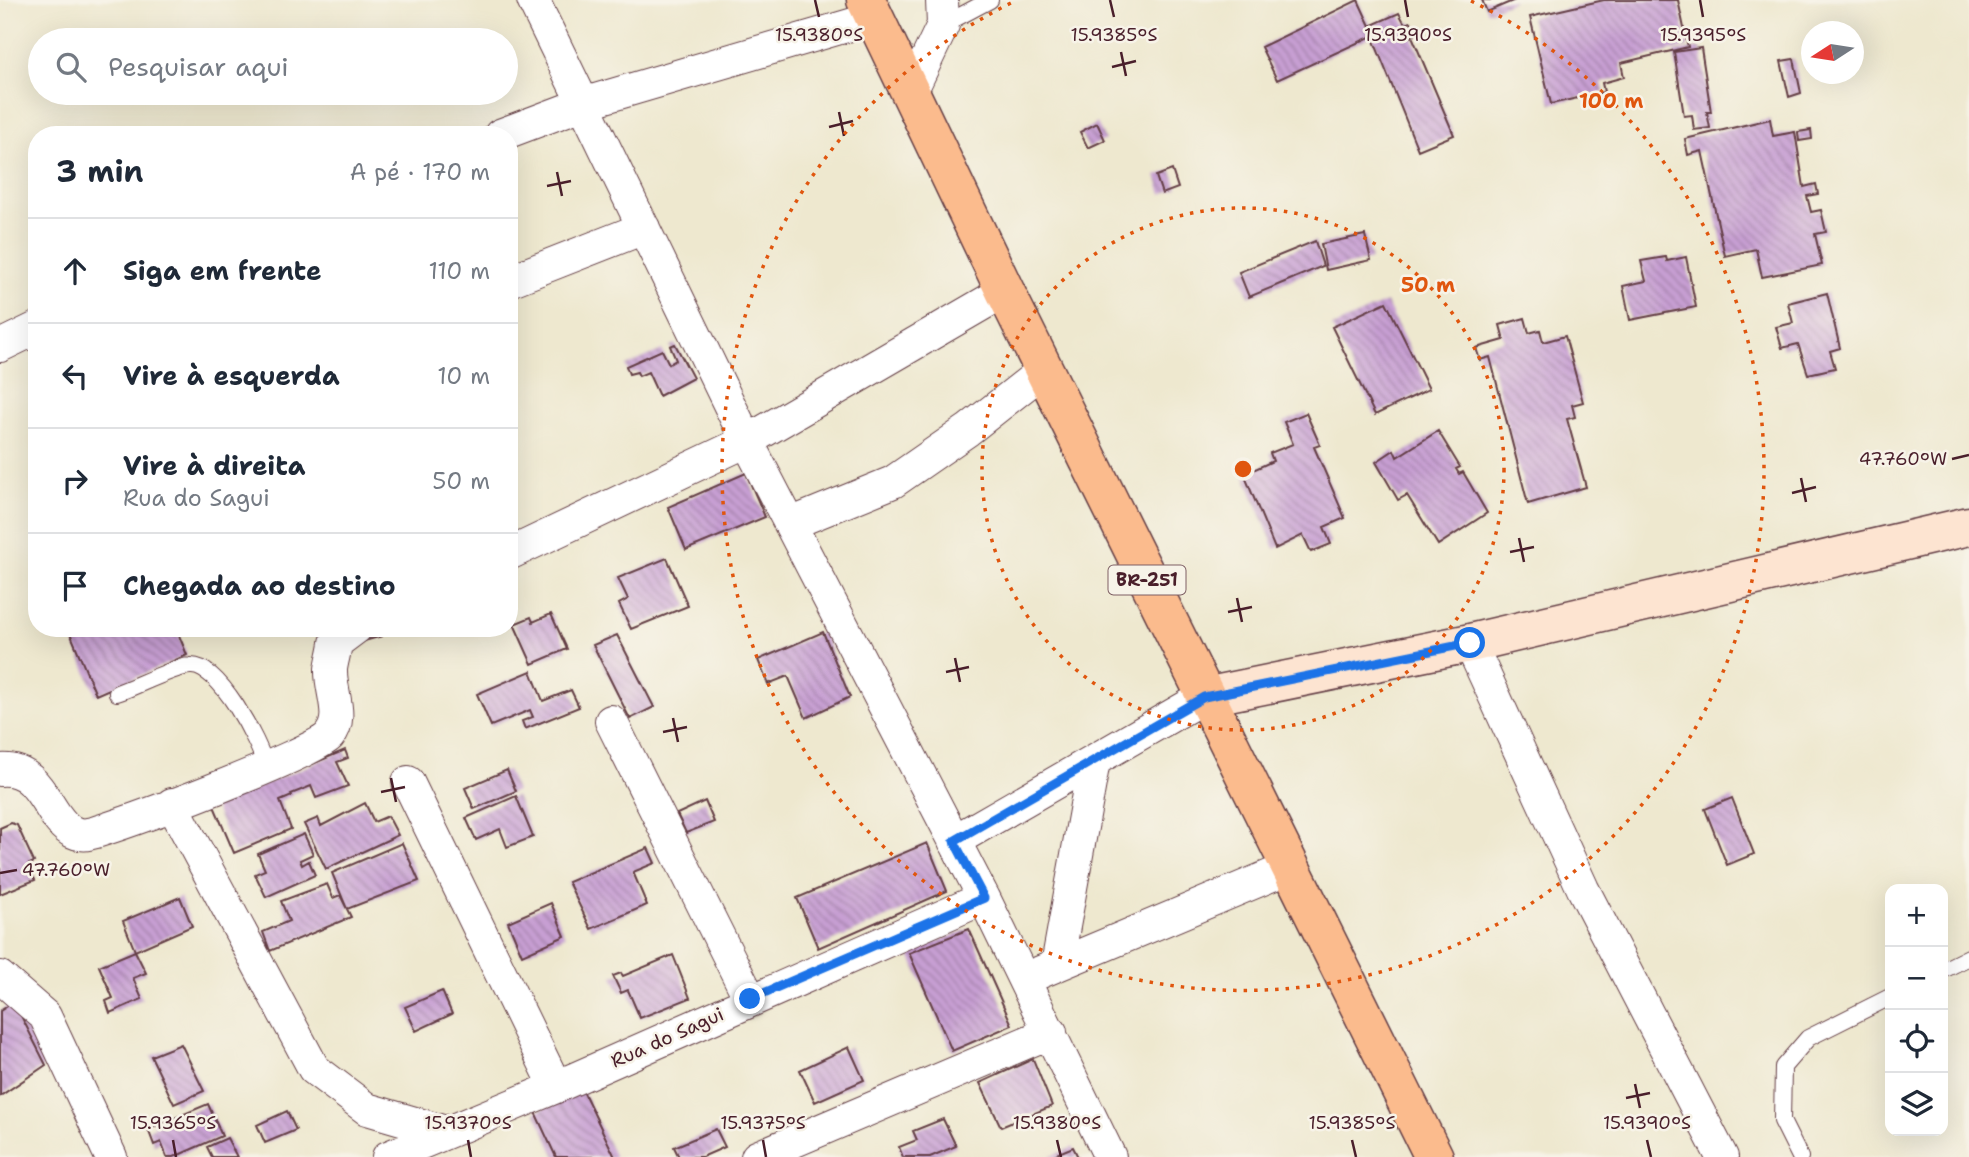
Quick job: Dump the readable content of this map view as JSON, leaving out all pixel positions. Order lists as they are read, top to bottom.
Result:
{
  "streets": {
    "main road": ["BR-251"],
    "street": ["Rua do Sagui"]
  },
  "north": "left",
  "page": {
    "search": "Pesquisar aqui",
    "heading": ["3 min", "A pé · 170 m"],
    "list": [
      ["Siga em frente", "110 m"],
      ["Vire à esquerda", "10 m"],
      ["Vire à direita", "Rua do Sagui", "50 m"],
      "Chegada ao destino"
    ],
    "map_buttons": ["+", "−"]
  },
  "coordinates": [
    "15.9380°S",
    "15.9385°S",
    "15.9390°S",
    "15.9395°S",
    "47.760°W",
    "15.9365°S",
    "15.9370°S",
    "15.9375°S"
  ],
  "rings": ["100 m", "50 m"]
}
